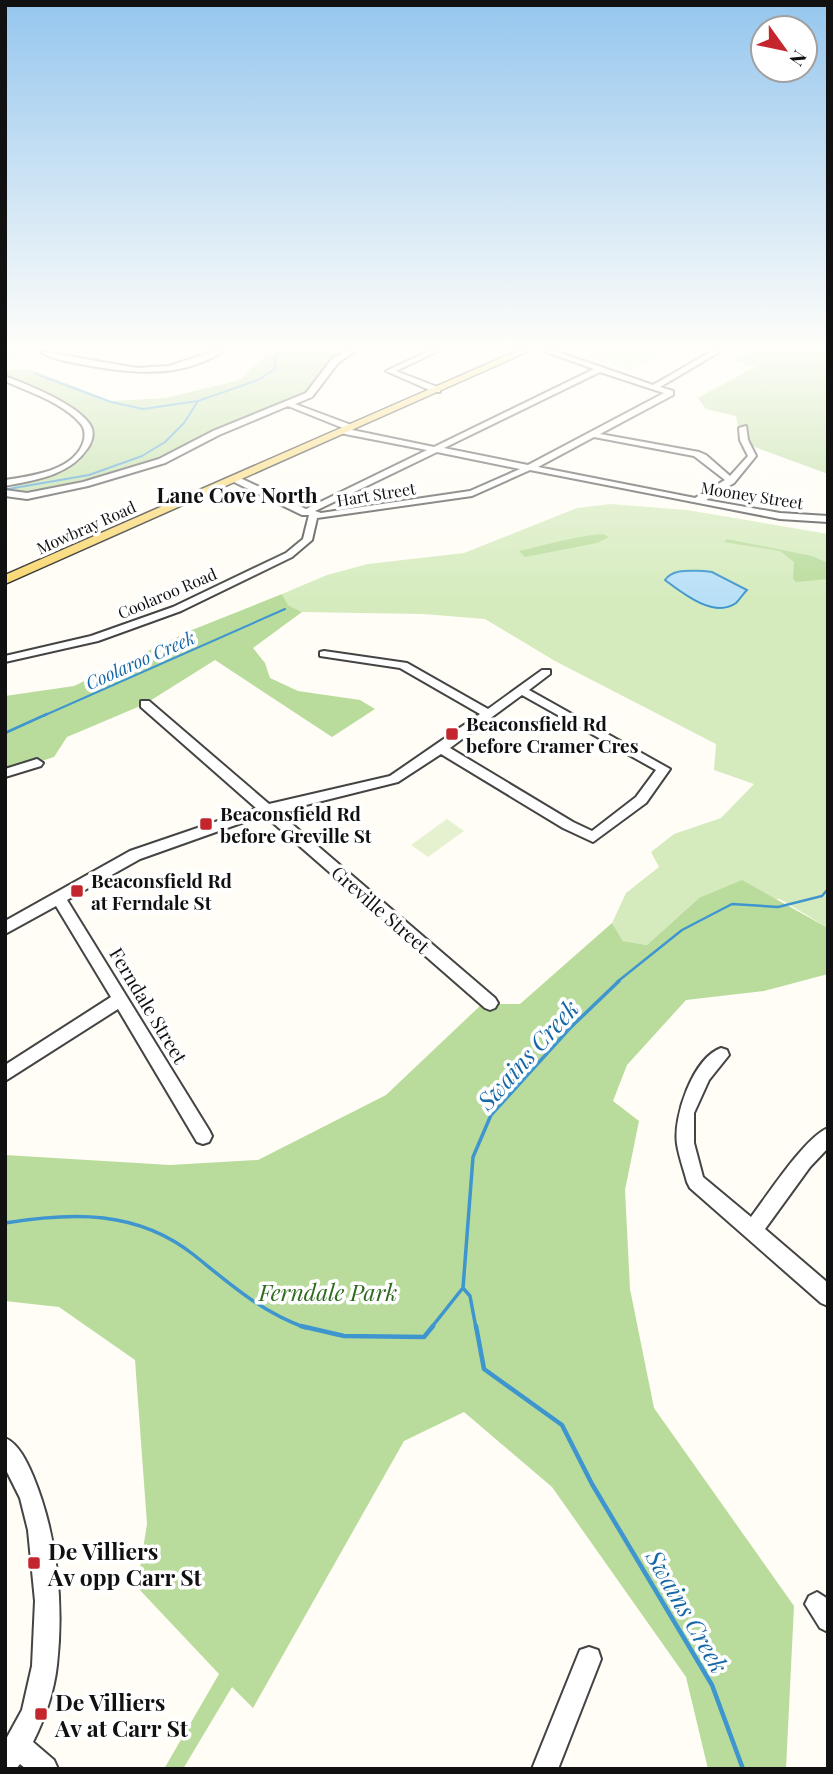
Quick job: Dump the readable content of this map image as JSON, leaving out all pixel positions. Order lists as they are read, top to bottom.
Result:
{
  "streets": {
    "main road": ["Mowbray Road"],
    "street": [
      "Hart Street",
      "Mooney Street",
      "Coolaroo Road",
      "Greville Street",
      "Ferndale Street"
    ]
  },
  "crossings": [
    ["Hart Street", "Mooney Street"],
    ["Hart Street", "Coolaroo Road"]
  ],
  "districts": ["Lane Cove North"],
  "water": ["Coolaroo Creek", "Swains Creek"],
  "parks": ["Ferndale Park"],
  "places": {
    "transit": [
      "Beaconsfield Rd before Cramer Cres",
      "Beaconsfield Rd before Greville St",
      "Beaconsfield Rd at Ferndale St",
      "De Villiers Av opp Carr St",
      "De Villiers Av at Carr St"
    ]
  },
  "north": "bottom right"
}
